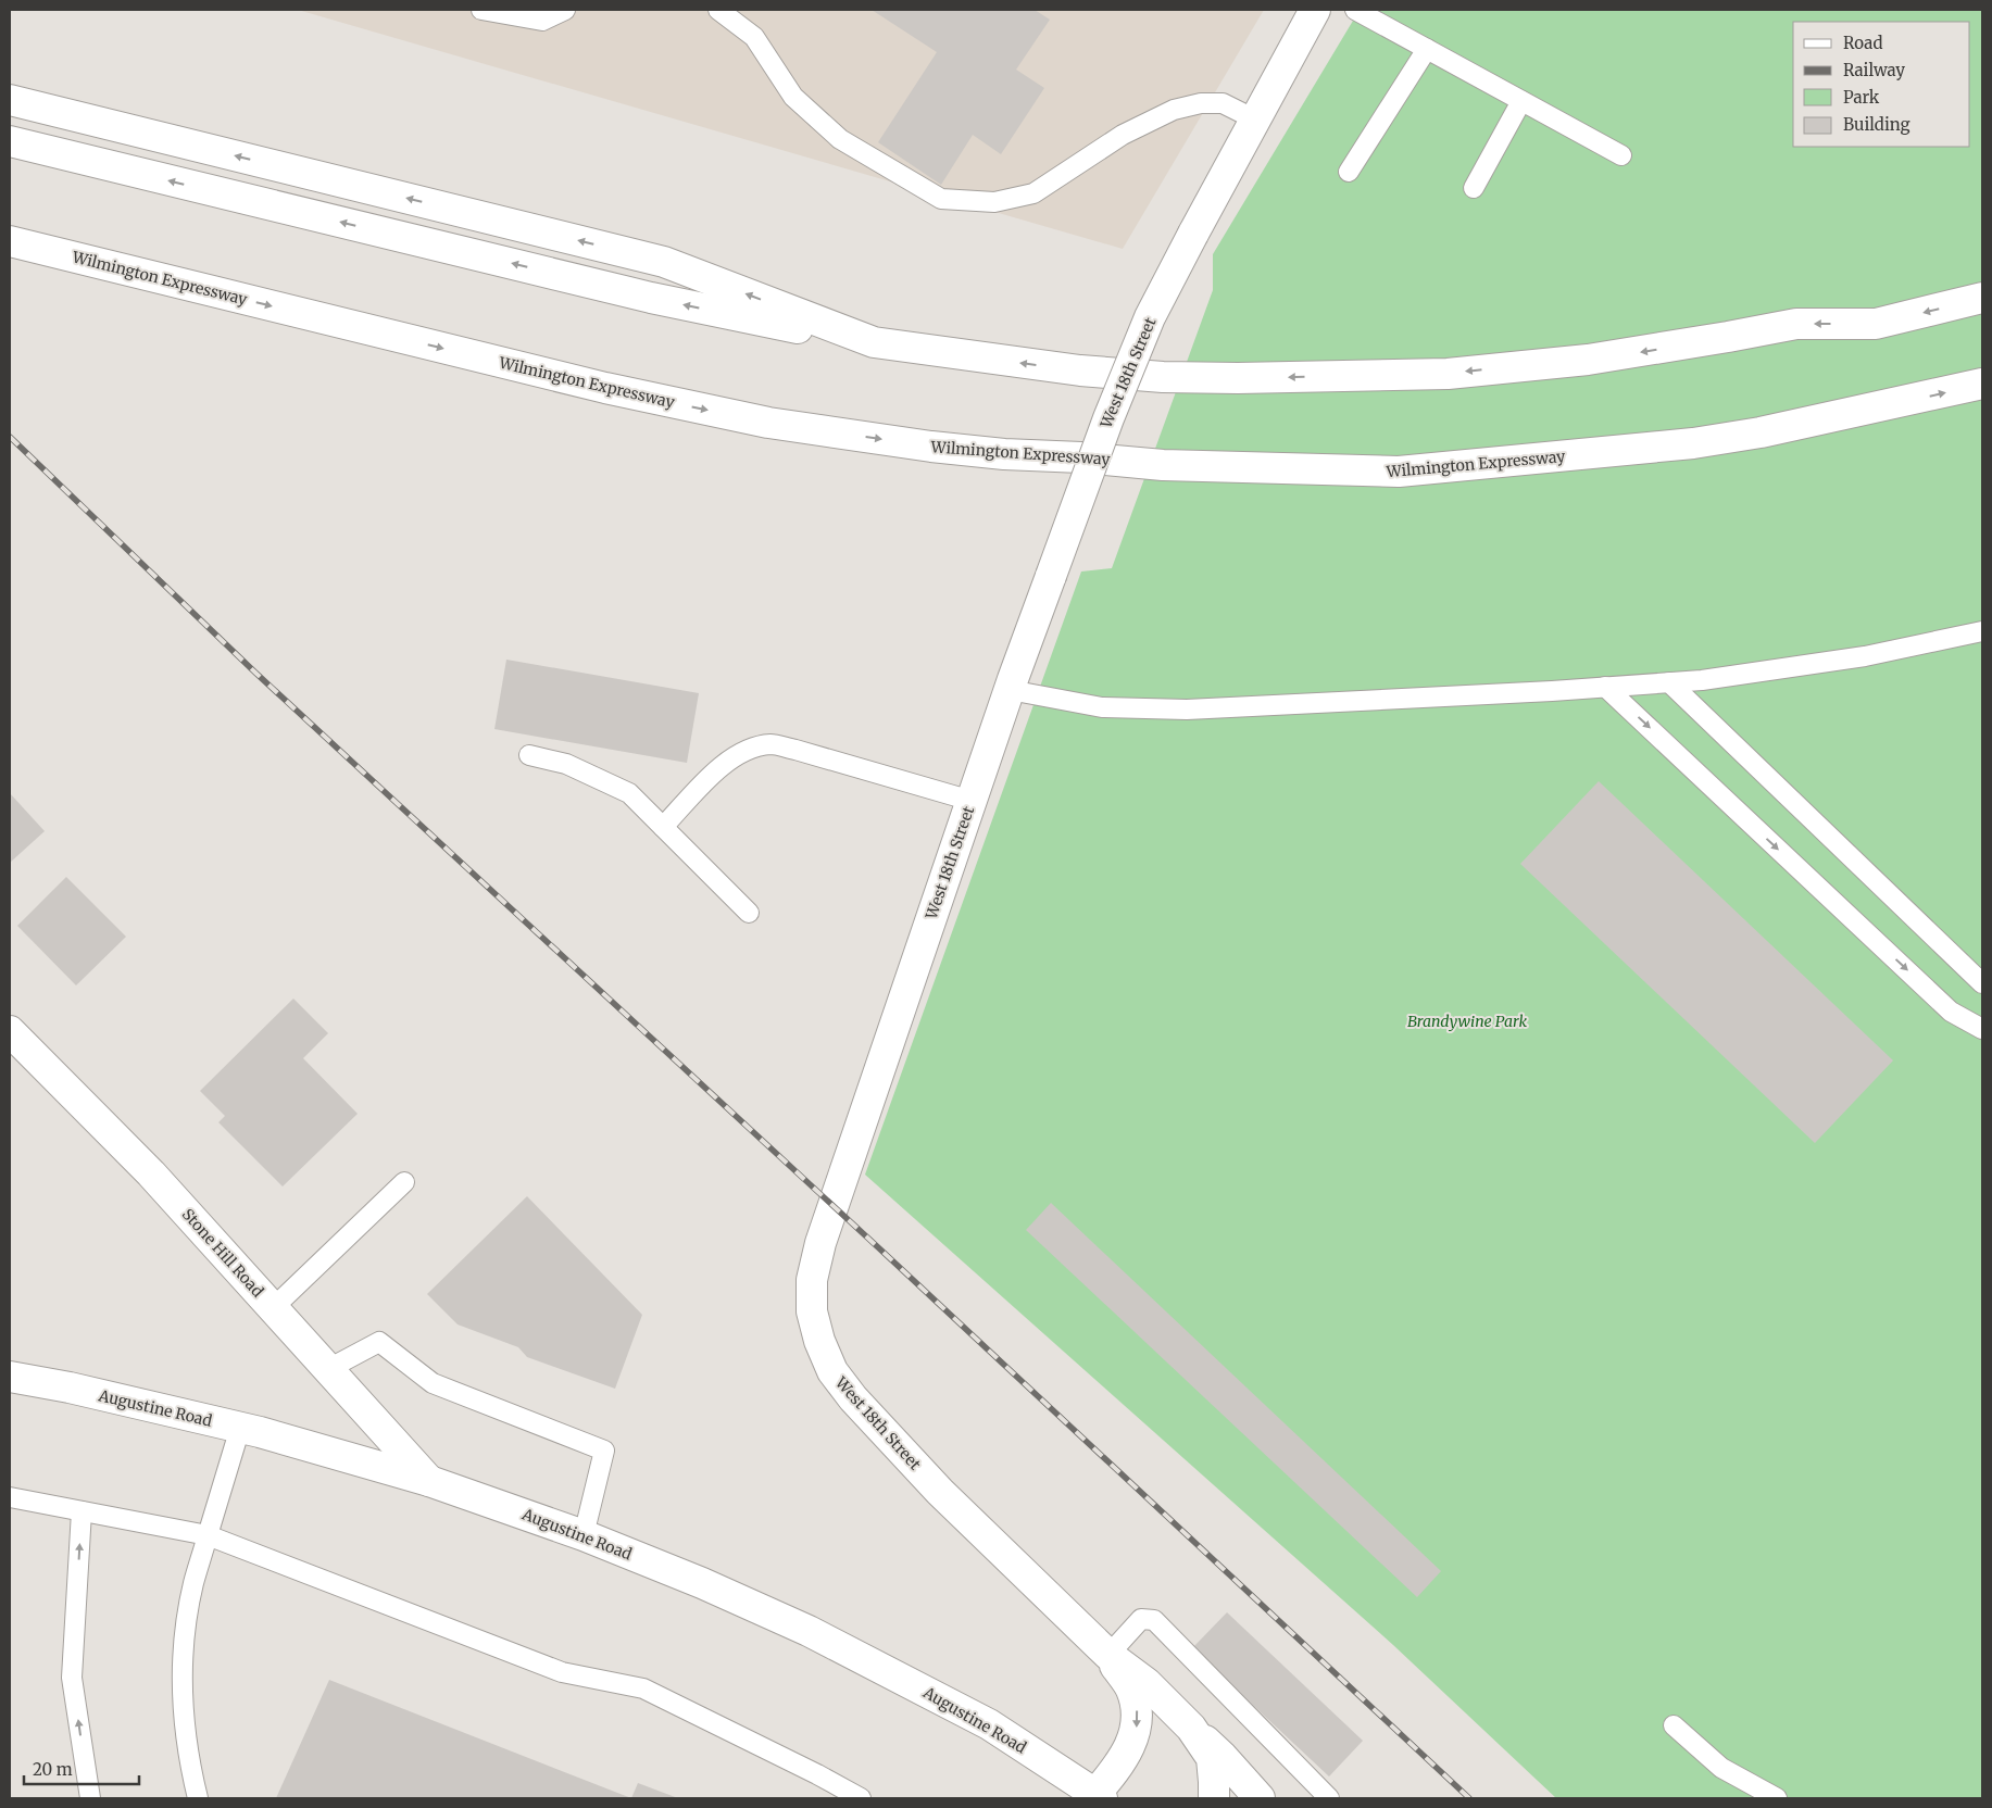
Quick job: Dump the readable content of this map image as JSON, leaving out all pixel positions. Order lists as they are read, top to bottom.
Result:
{
  "streets": {
    "main road": [
      "Wilmington Expressway",
      "West 18th Street",
      "Stone Hill Road",
      "Augustine Road"
    ]
  },
  "crossings": [
    ["West 18th Street", "Augustine Road"],
    ["Stone Hill Road", "Augustine Road"]
  ],
  "parks": ["Brandywine Park"],
  "legend": [
    "Road",
    "Railway",
    "Park",
    "Building"
  ],
  "scale_bar": "20 m"
}
